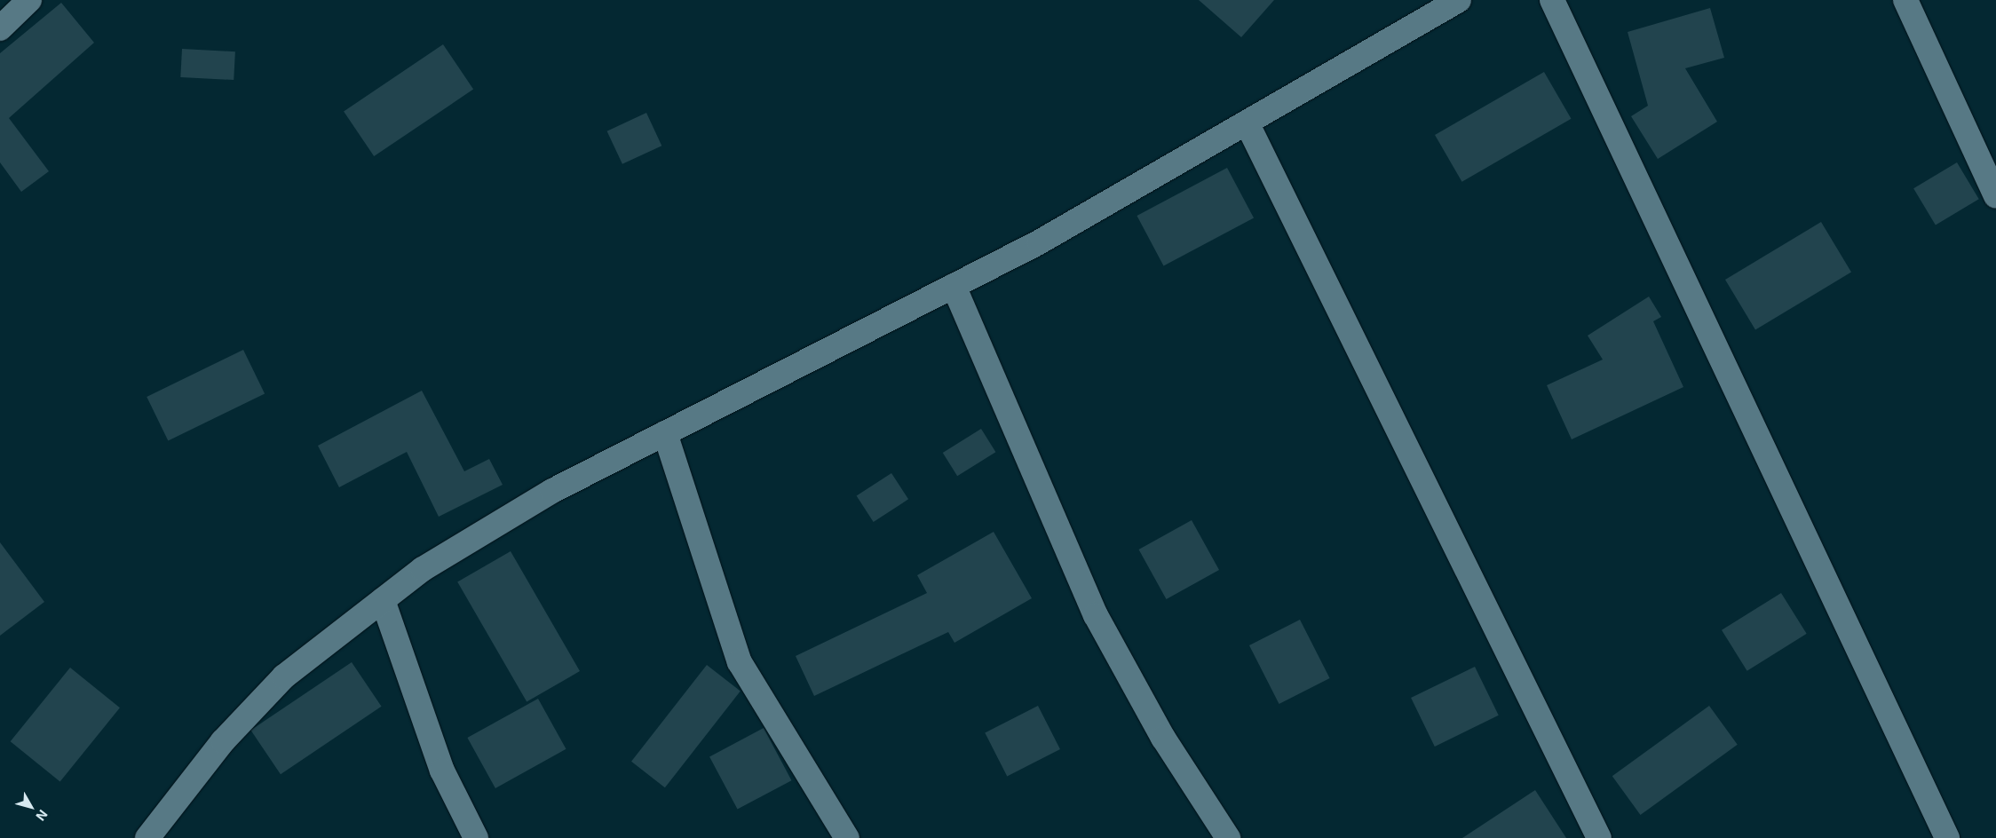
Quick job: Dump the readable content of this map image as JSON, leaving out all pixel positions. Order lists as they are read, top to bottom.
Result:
{
  "north": "bottom right"
}
